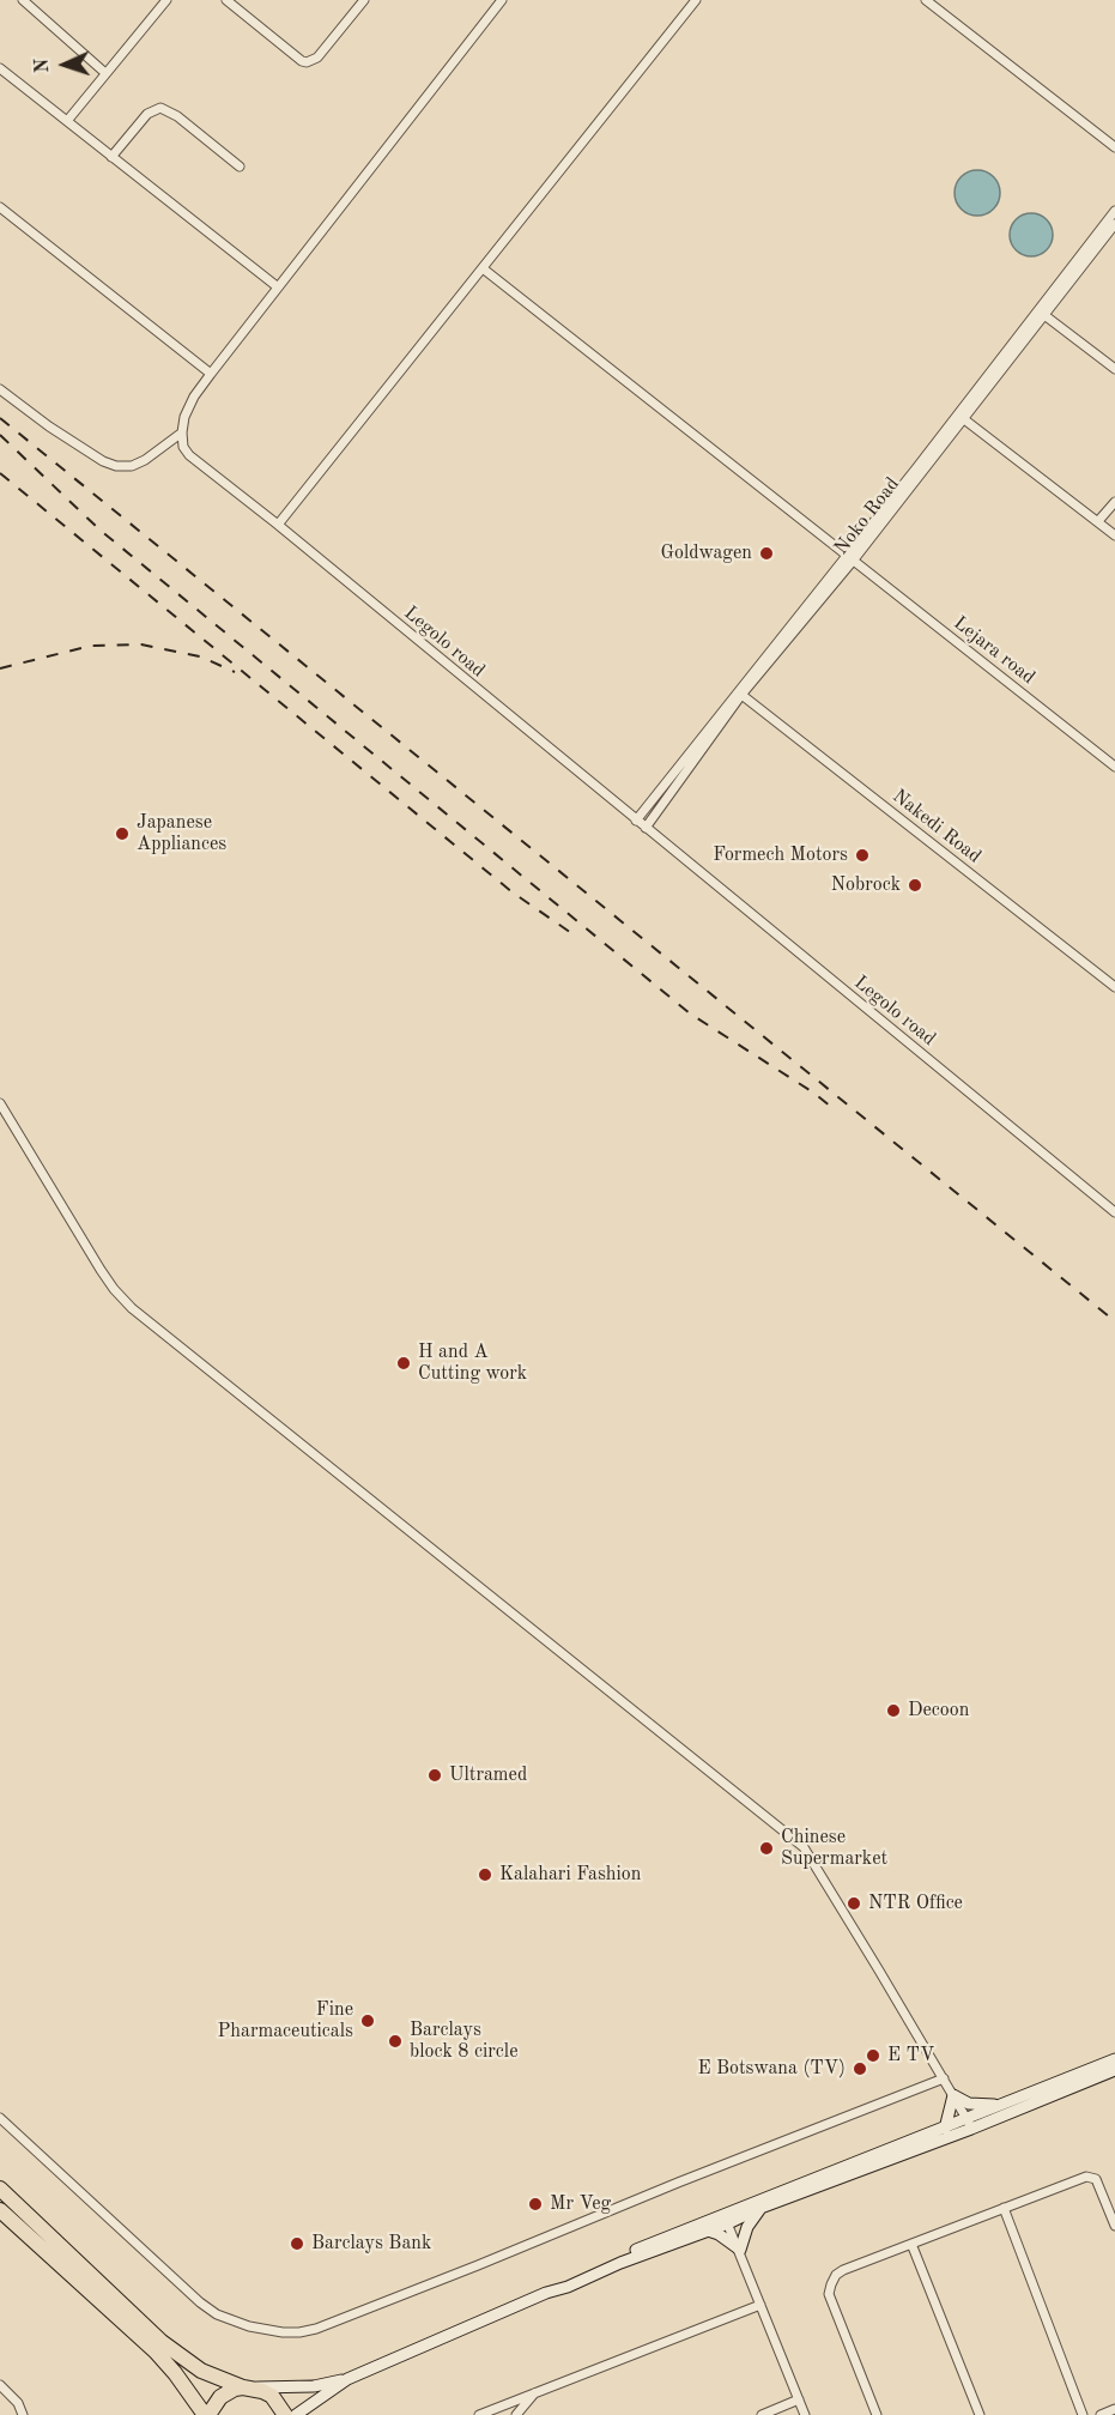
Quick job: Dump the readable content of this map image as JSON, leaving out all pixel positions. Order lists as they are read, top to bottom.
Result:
{
  "streets": {
    "street": [
      "Noko Road",
      "Legolo road",
      "Lejara road",
      "Nakedi Road"
    ]
  },
  "crossings": [
    ["Noko Road", "Legolo road"],
    ["Noko Road", "Lejara road"],
    ["Noko Road", "Nakedi Road"]
  ],
  "places": [
    "Goldwagen",
    "Japanese Appliances",
    "Formech Motors",
    "Nobrock",
    "H and A Cutting work",
    "Decoon",
    "Ultramed",
    "Chinese Supermarket",
    "Kalahari Fashion",
    "NTR Office",
    "Fine Pharmaceuticals",
    "Barclays block 8 circle",
    "E TV",
    "E Botswana (TV)",
    "Mr Veg",
    "Barclays Bank"
  ],
  "north": "left"
}
